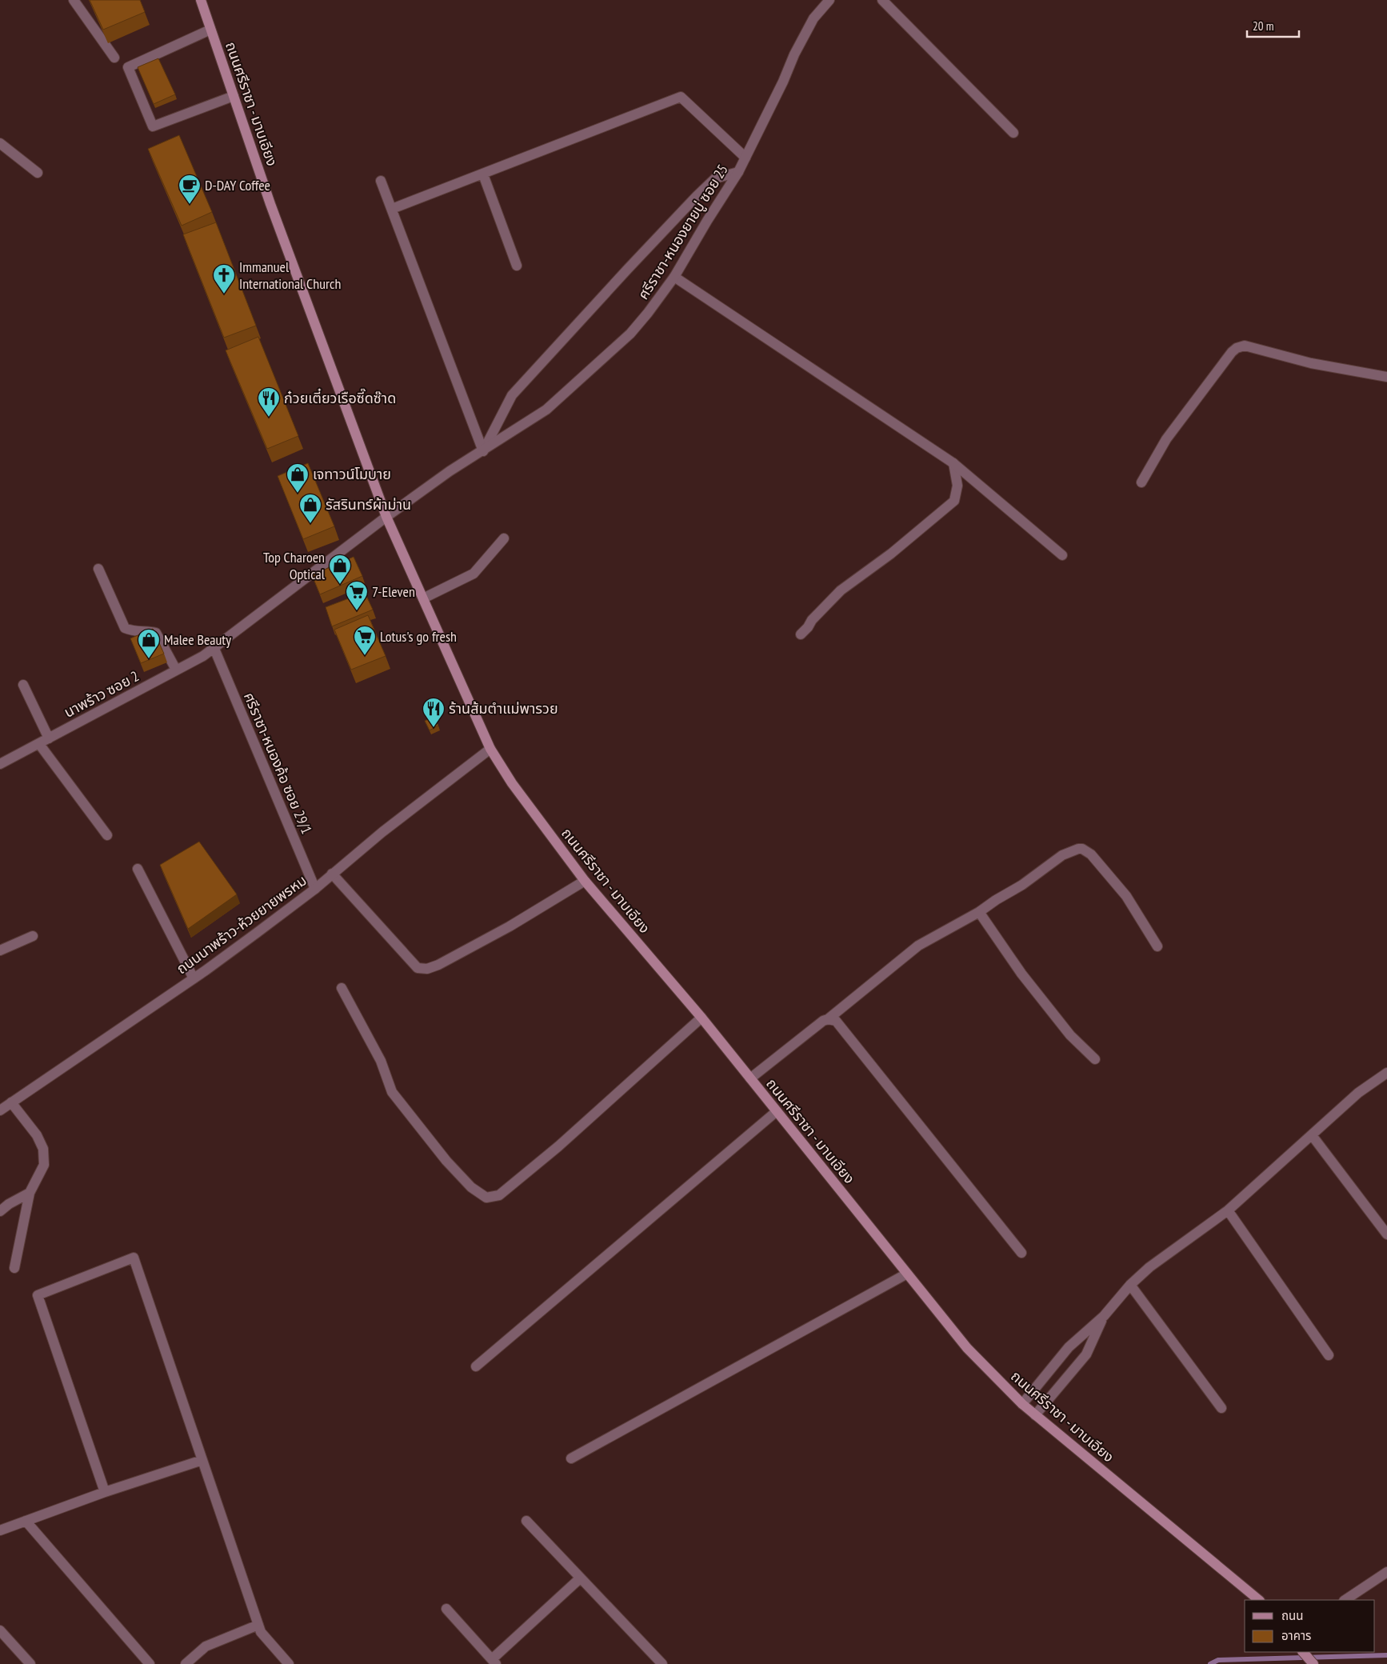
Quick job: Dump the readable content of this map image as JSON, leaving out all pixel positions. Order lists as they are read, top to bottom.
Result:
{
  "streets": {
    "main road": ["ถนนศรีราชา - มาบเอียง"],
    "street": [
      "ศรีราชา-หนองยายบู่ ซอย 25",
      "นาพร้าว ซอย 2",
      "ศรีราชา-หนองค้อ ซอย 29/1",
      "ถนนนาพร้าว-ห้วยยายพรหม"
    ]
  },
  "crossings": [
    ["ถนนศรีราชา - มาบเอียง", "ศรีราชา-หนองยายบู่ ซอย 25"],
    ["ถนนศรีราชา - มาบเอียง", "นาพร้าว ซอย 2"],
    ["ถนนศรีราชา - มาบเอียง", "ถนนนาพร้าว-ห้วยยายพรหม"],
    ["ศรีราชา-หนองยายบู่ ซอย 25", "นาพร้าว ซอย 2"],
    ["นาพร้าว ซอย 2", "ศรีราชา-หนองค้อ ซอย 29/1"],
    ["ศรีราชา-หนองค้อ ซอย 29/1", "ถนนนาพร้าว-ห้วยยายพรหม"]
  ],
  "places": {
    "cafe": ["D-DAY Coffee"],
    "church": ["Immanuel International Church"],
    "restaurant": ["ก๋วยเตี๋ยวเรือซี๊ดซ๊าด", "ร้านส้มตำแม่พารวย"],
    "shop": [
      "เจทาวน์โมบาย",
      "รัสรินทร์ผ้าม่าน",
      "Top Charoen Optical",
      "Malee Beauty"
    ],
    "supermarket": ["7-Eleven", "Lotus's go fresh"]
  },
  "legend": ["ถนน", "อาคาร"],
  "scale_bar": "20 m"
}
